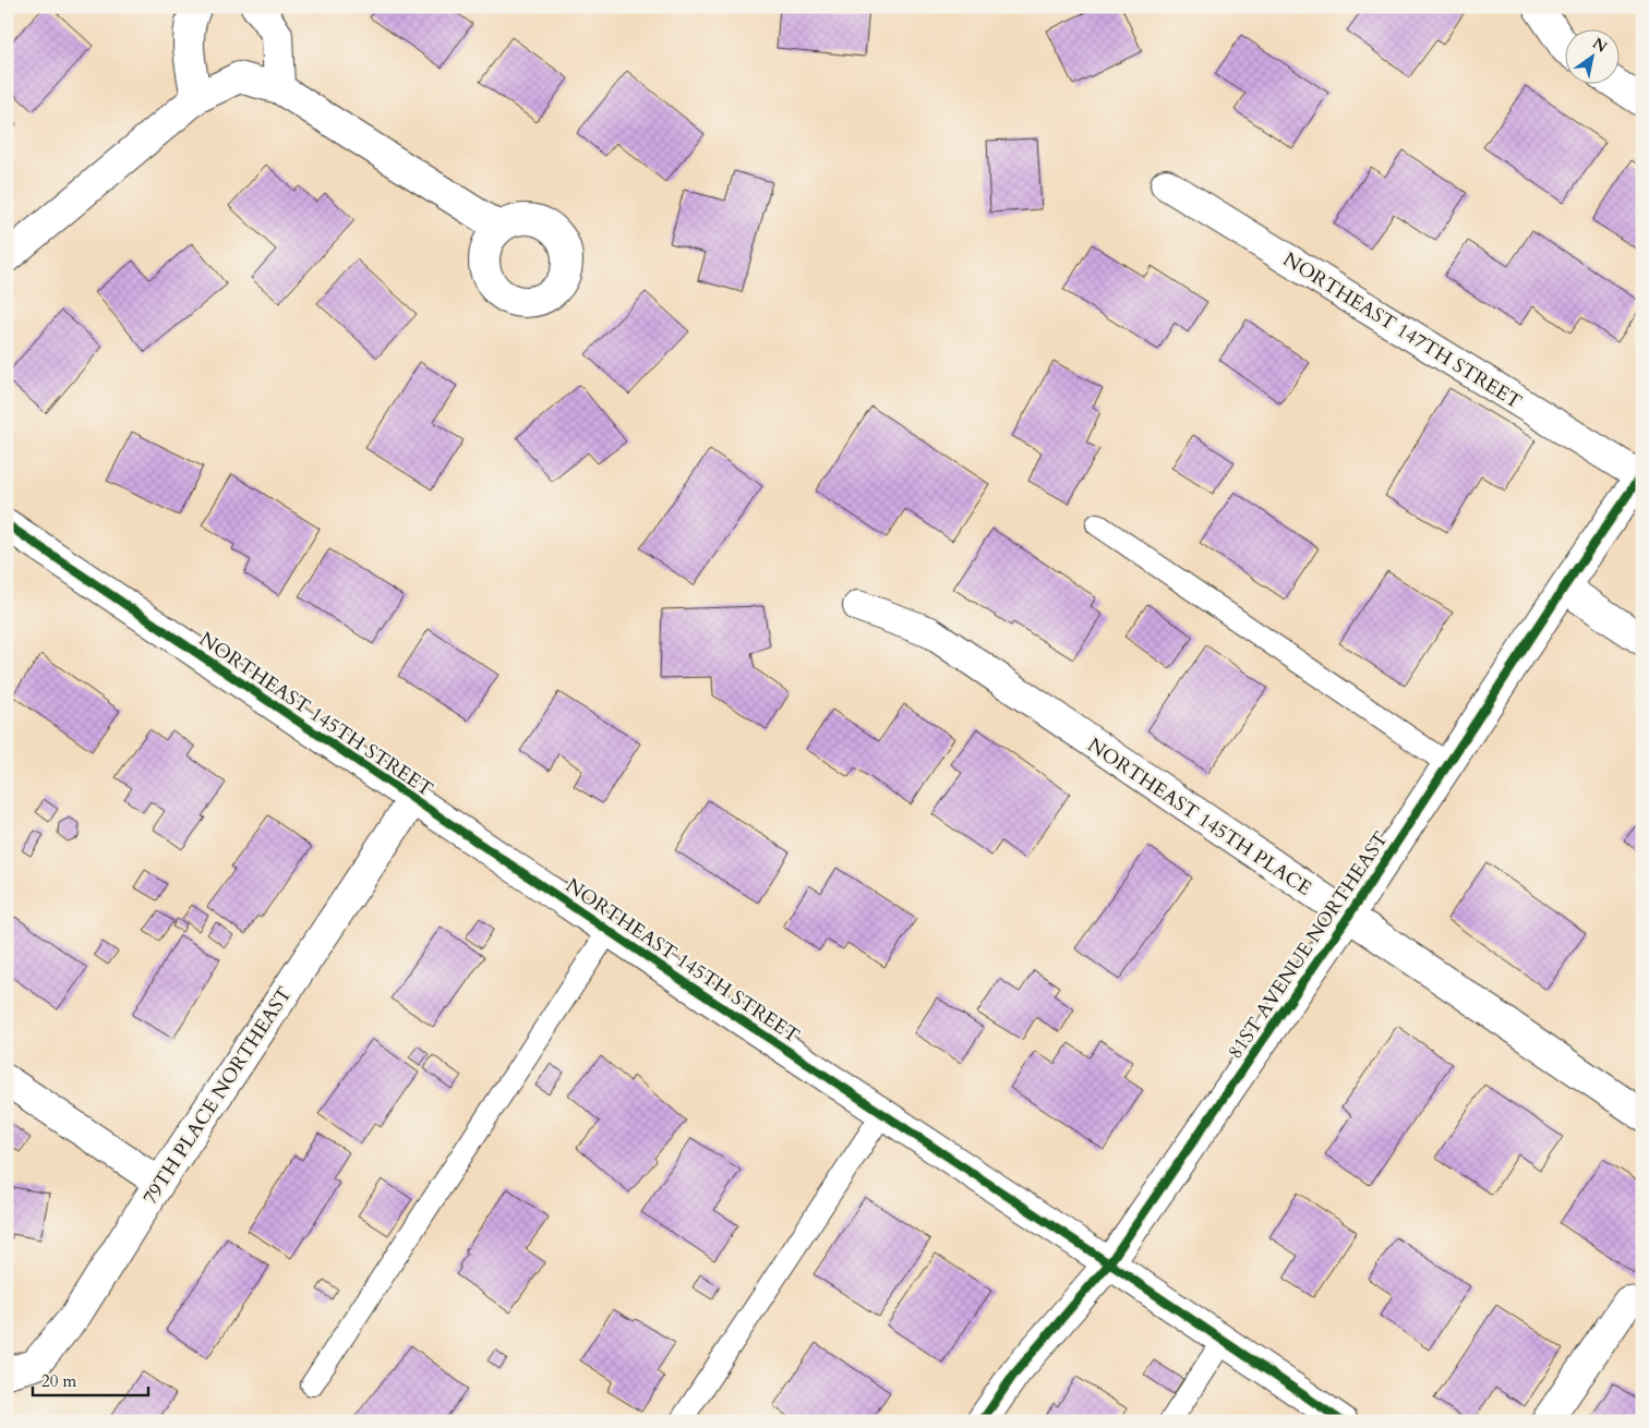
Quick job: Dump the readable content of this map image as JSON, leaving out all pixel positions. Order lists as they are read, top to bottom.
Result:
{
  "streets": {
    "street": [
      "NORTHEAST 147TH STREET",
      "NORTHEAST 145TH STREET",
      "NORTHEAST 145TH PLACE",
      "81ST AVENUE NORTHEAST",
      "79TH PLACE NORTHEAST"
    ]
  },
  "crossings": [
    ["NORTHEAST 147TH STREET", "81ST AVENUE NORTHEAST"],
    ["NORTHEAST 145TH STREET", "81ST AVENUE NORTHEAST"],
    ["NORTHEAST 145TH STREET", "79TH PLACE NORTHEAST"],
    ["NORTHEAST 145TH PLACE", "81ST AVENUE NORTHEAST"]
  ],
  "scale_bar": "20 m",
  "north": "top right"
}
